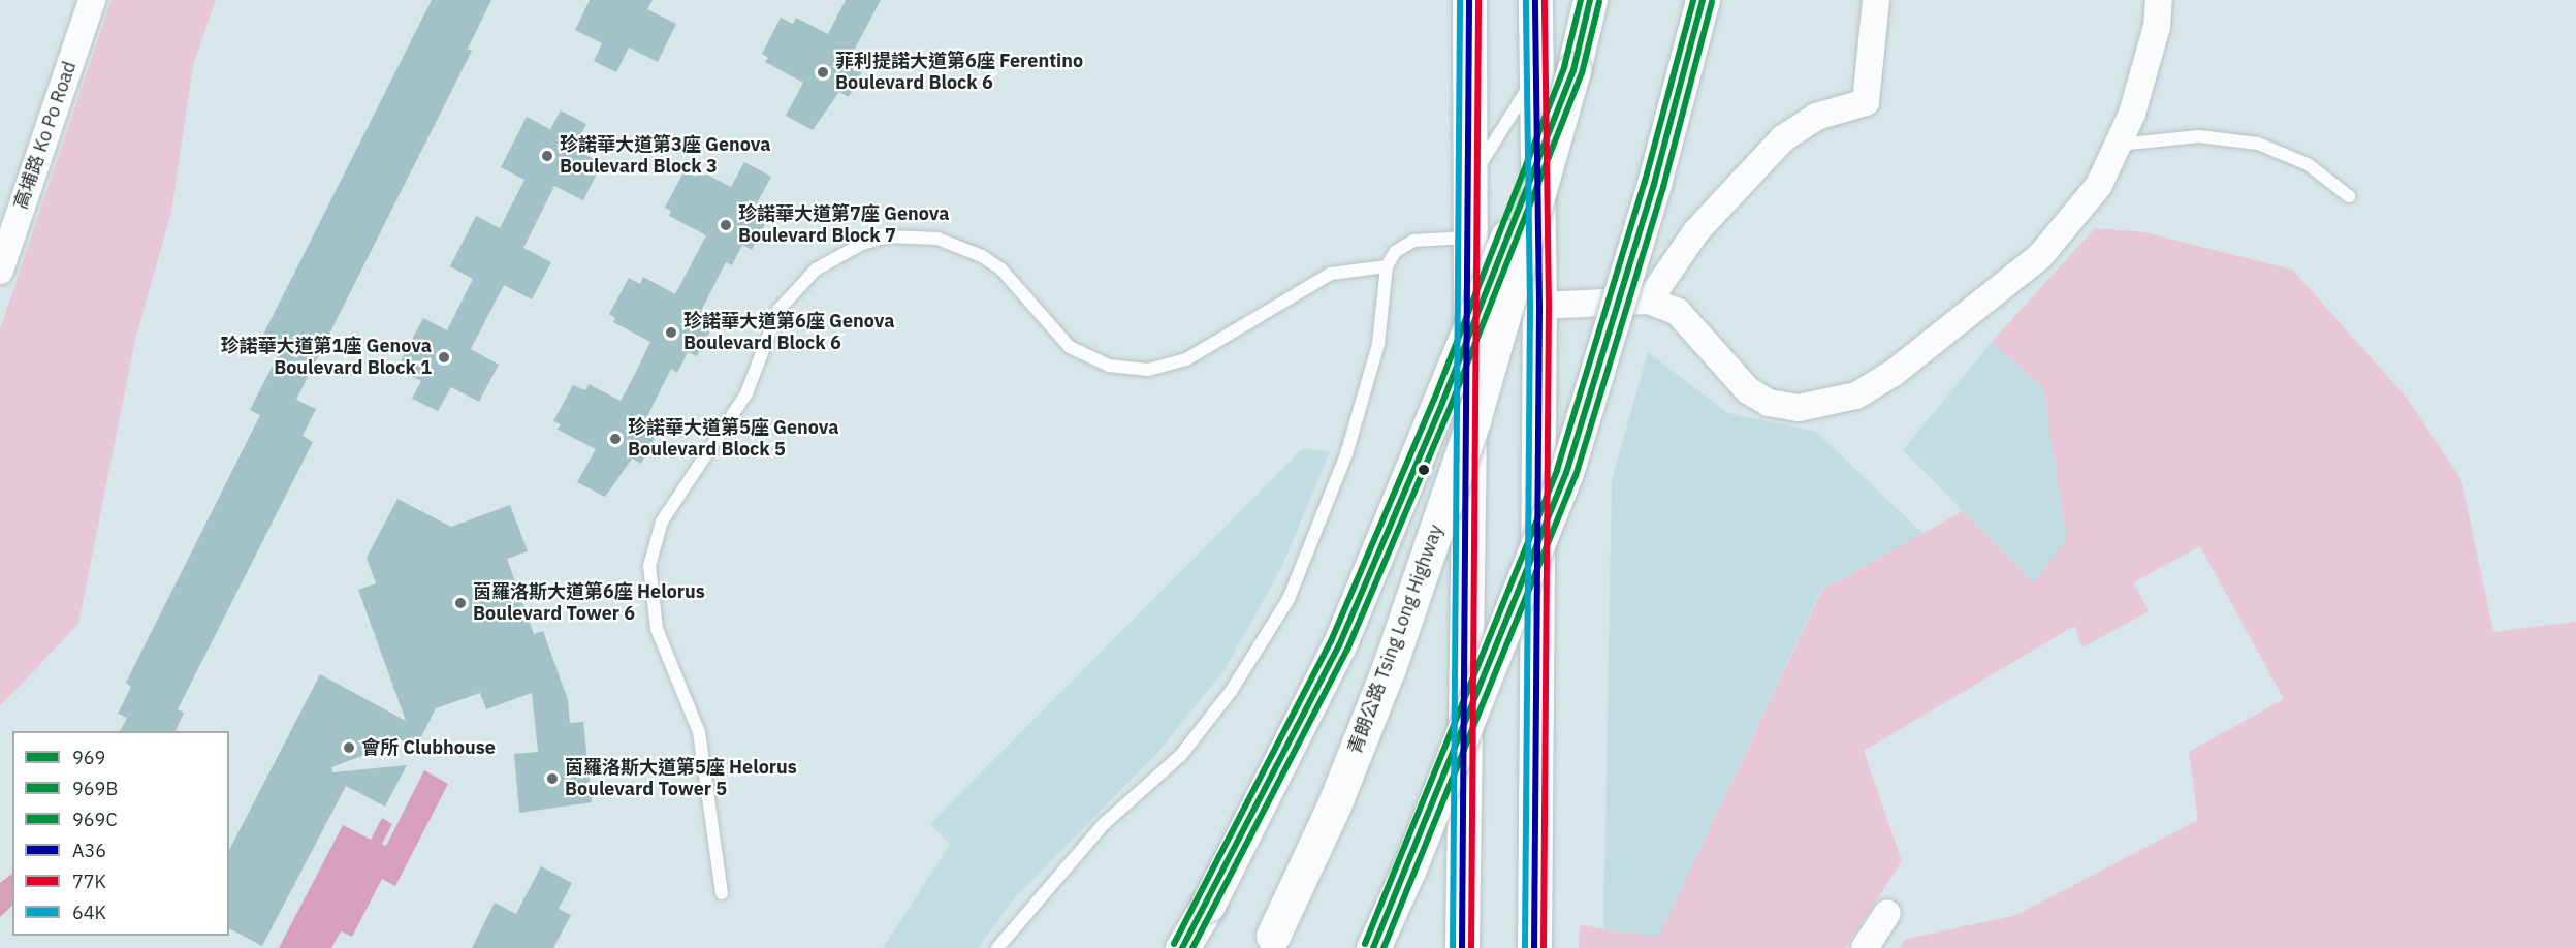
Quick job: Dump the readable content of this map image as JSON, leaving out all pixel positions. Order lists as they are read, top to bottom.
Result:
{
  "streets": {
    "main road": ["青朗公路 Tsing Long Highway"],
    "street": ["高埔路 Ko Po Road"]
  },
  "places": [
    "菲利提諾大道第6座 Ferentino Boulevard Block 6",
    "珍諾華大道第3座 Genova Boulevard Block 3",
    "珍諾華大道第7座 Genova Boulevard Block 7",
    "珍諾華大道第6座 Genova Boulevard Block 6",
    "珍諾華大道第1座 Genova Boulevard Block 1",
    "珍諾華大道第5座 Genova Boulevard Block 5",
    "茵羅洛斯大道第6座 Helorus Boulevard Tower 6",
    "會所 Clubhouse",
    "茵羅洛斯大道第5座 Helorus Boulevard Tower 5"
  ],
  "lines": [
    "transit line 969",
    "transit line 969C",
    "transit line A36",
    "transit line 77K",
    "transit line 64K",
    "transit line 969B"
  ],
  "legend": [
    "969",
    "969B",
    "969C",
    "A36",
    "77K",
    "64K"
  ]
}
